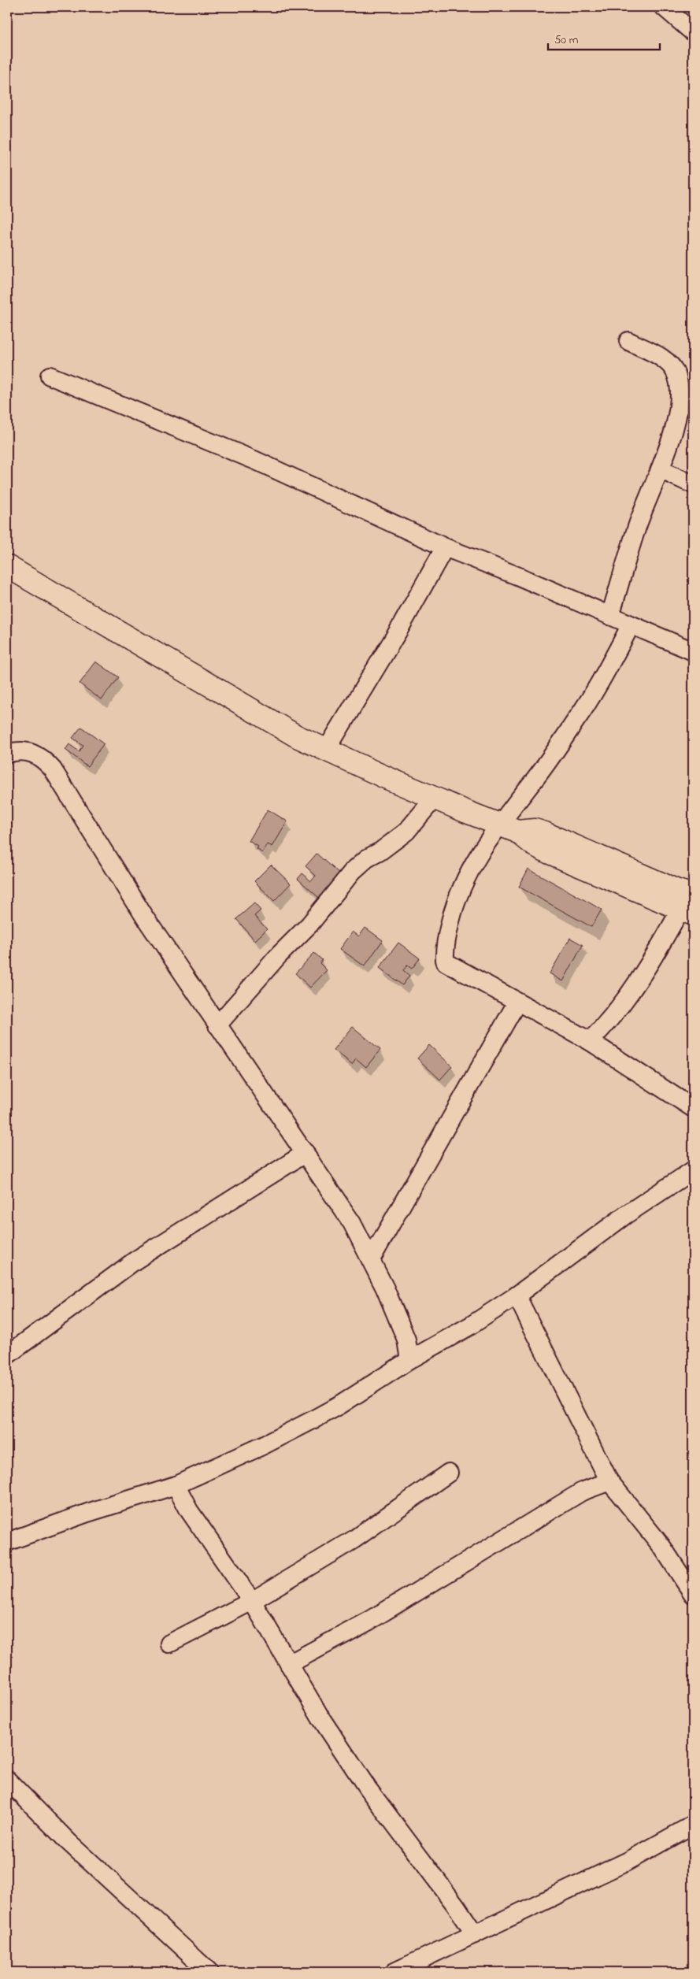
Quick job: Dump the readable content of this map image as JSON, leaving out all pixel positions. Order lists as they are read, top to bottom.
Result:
{
  "scale_bar": "50 m"
}
